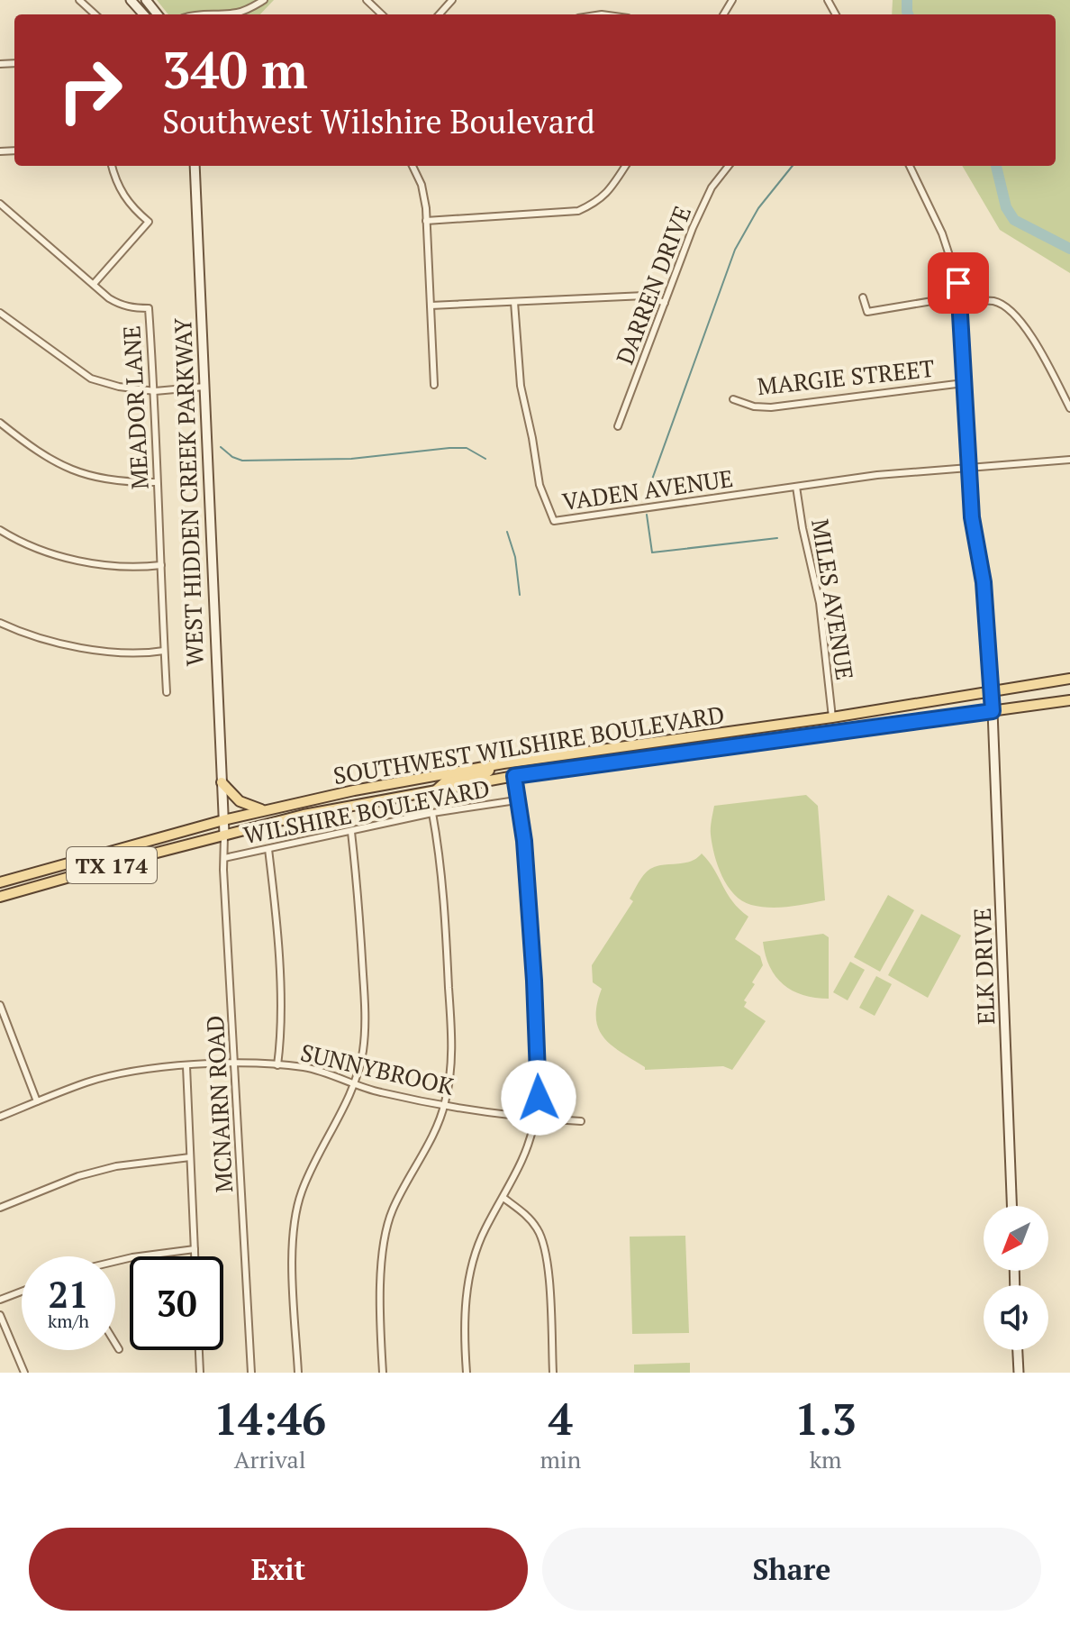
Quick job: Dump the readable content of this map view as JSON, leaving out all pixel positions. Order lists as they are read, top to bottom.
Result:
{
  "streets": {
    "main road": [
      "WEST HIDDEN CREEK PARKWAY",
      "SOUTHWEST WILSHIRE BOULEVARD",
      "TX 174",
      "ELK DRIVE"
    ],
    "street": [
      "DARREN DRIVE",
      "MARGIE STREET",
      "MEADOR LANE",
      "VADEN AVENUE",
      "MILES AVENUE",
      "WILSHIRE BOULEVARD",
      "SUNNYBROOK",
      "MCNAIRN ROAD"
    ]
  },
  "crossings": [
    ["VADEN AVENUE", "MILES AVENUE"],
    ["WEST HIDDEN CREEK PARKWAY", "SOUTHWEST WILSHIRE BOULEVARD"],
    ["WEST HIDDEN CREEK PARKWAY", "MCNAIRN ROAD"],
    ["MILES AVENUE", "SOUTHWEST WILSHIRE BOULEVARD"],
    ["SOUTHWEST WILSHIRE BOULEVARD", "ELK DRIVE"],
    ["SOUTHWEST WILSHIRE BOULEVARD", "MCNAIRN ROAD"],
    ["WILSHIRE BOULEVARD", "MCNAIRN ROAD"],
    ["SUNNYBROOK", "MCNAIRN ROAD"]
  ],
  "north": "bottom left",
  "page": {
    "turn": ["340 m", "Southwest Wilshire Boulevard"],
    "speed": "21 km/h",
    "limit": "30",
    "eta": [
      "14:46",
      "Arrival",
      "4",
      "min",
      "1.3",
      "km"
    ],
    "buttons": ["Exit", "Share"]
  }
}
